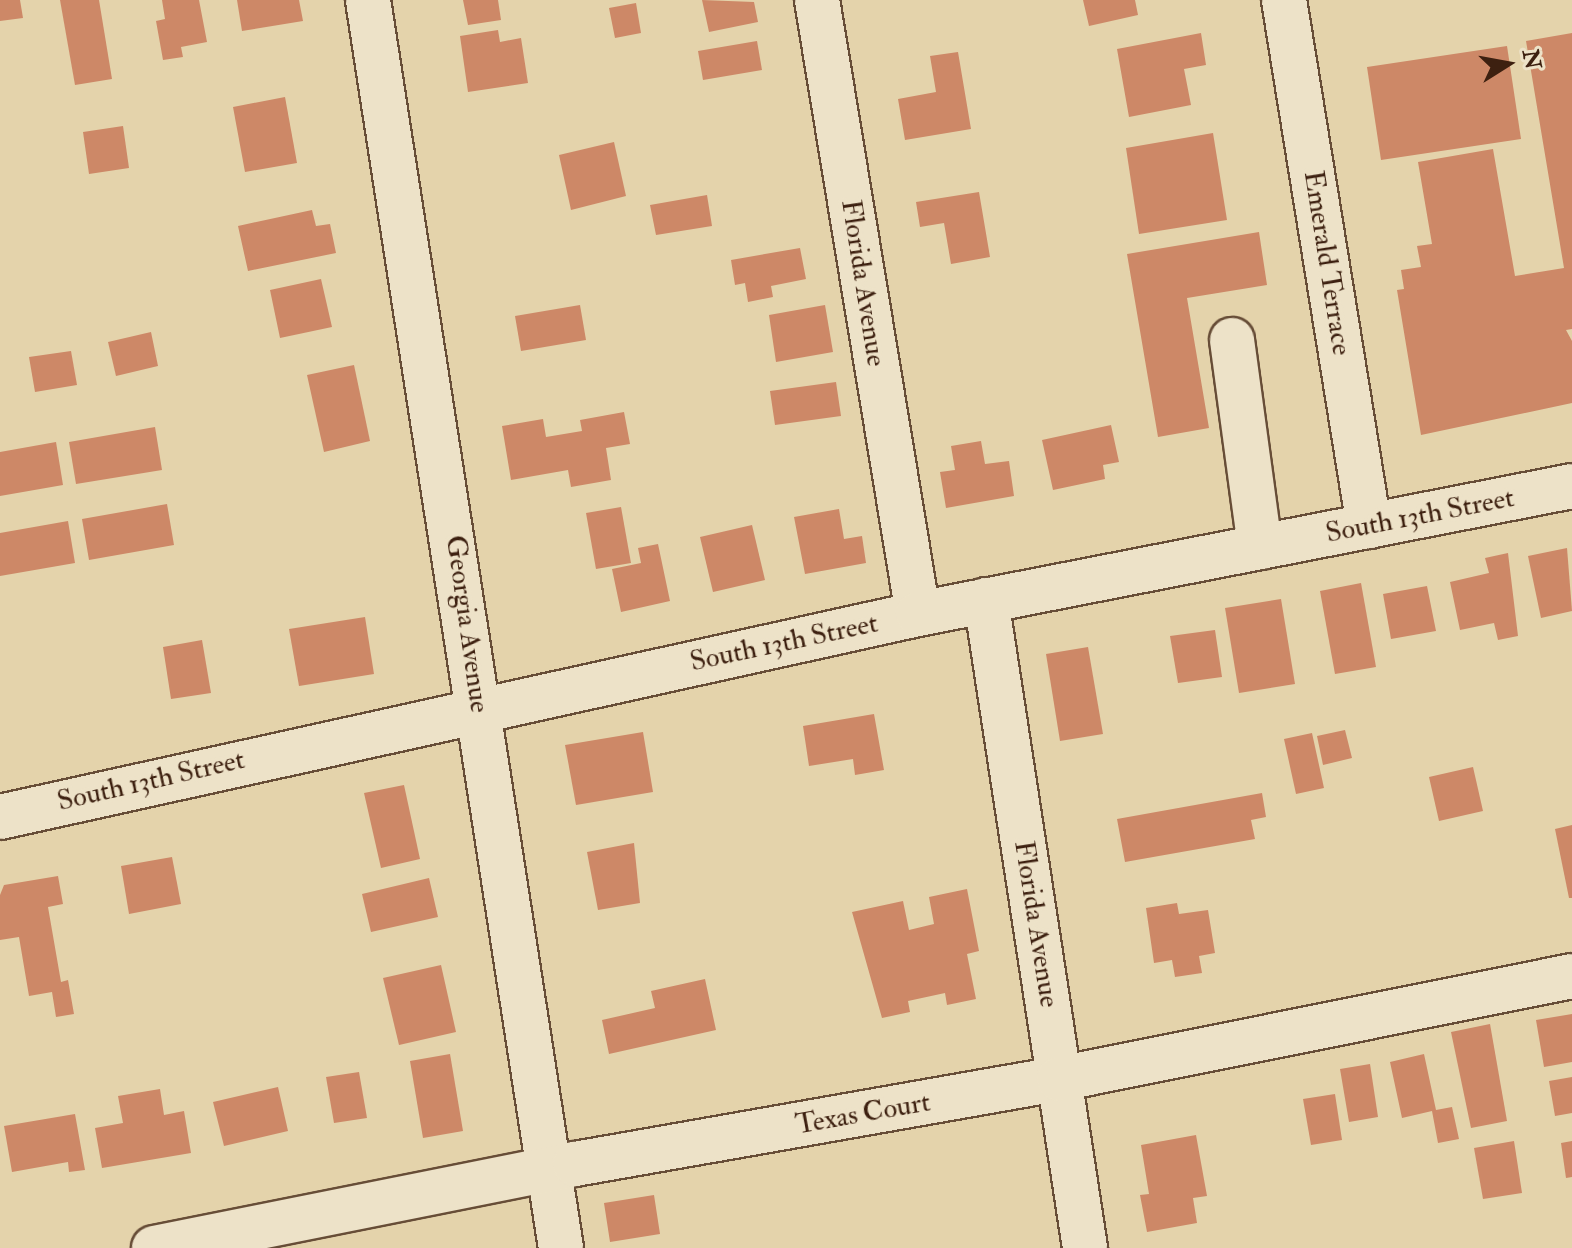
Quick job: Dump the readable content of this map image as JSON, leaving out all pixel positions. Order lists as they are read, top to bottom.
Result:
{
  "streets": {
    "street": [
      "Emerald Terrace",
      "Florida Avenue",
      "South 13th Street",
      "Georgia Avenue",
      "Texas Court"
    ]
  },
  "crossings": [
    ["Emerald Terrace", "South 13th Street"],
    ["Florida Avenue", "South 13th Street"],
    ["Florida Avenue", "Texas Court"],
    ["South 13th Street", "Georgia Avenue"],
    ["Georgia Avenue", "Texas Court"]
  ],
  "north": "right"
}
